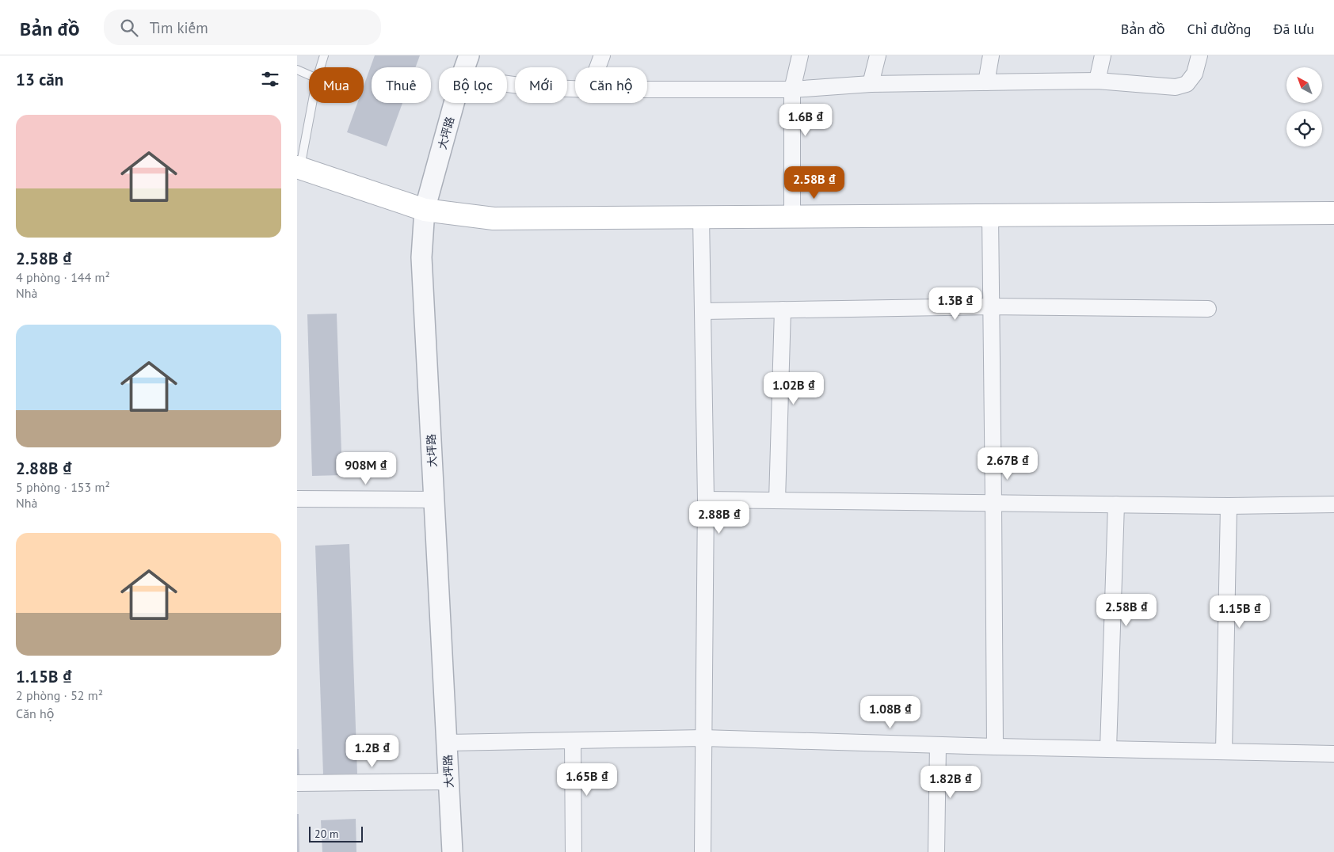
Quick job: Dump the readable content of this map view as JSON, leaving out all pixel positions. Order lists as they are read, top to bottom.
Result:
{
  "streets": {
    "street": ["大坪路"]
  },
  "scale_bar": "20 m",
  "north": "top left",
  "page": {
    "header": "Bản đồ",
    "search": "Tìm kiếm",
    "nav": ["Bản đồ", "Chỉ đường", "Đã lưu"],
    "heading": "13 căn",
    "chip": [
      "Mua",
      "Thuê",
      "Bộ lọc",
      "Mới",
      "Căn hộ"
    ],
    "list": [
      {
        "name": "2.58B ₫",
        "note": "4 phòng · 144 m² · Nhà"
      },
      {
        "name": "2.88B ₫",
        "note": "5 phòng · 153 m² · Nhà"
      },
      {
        "name": "1.15B ₫",
        "note": "2 phòng · 52 m² · Căn hộ"
      }
    ],
    "price": [
      "1.6B ₫",
      "2.58B ₫",
      "1.3B ₫",
      "1.02B ₫",
      "2.67B ₫",
      "908M ₫",
      "2.88B ₫",
      "2.58B ₫",
      "1.15B ₫",
      "1.08B ₫",
      "1.2B ₫",
      "1.65B ₫",
      "1.82B ₫"
    ],
    "scale": "20 m"
  }
}
